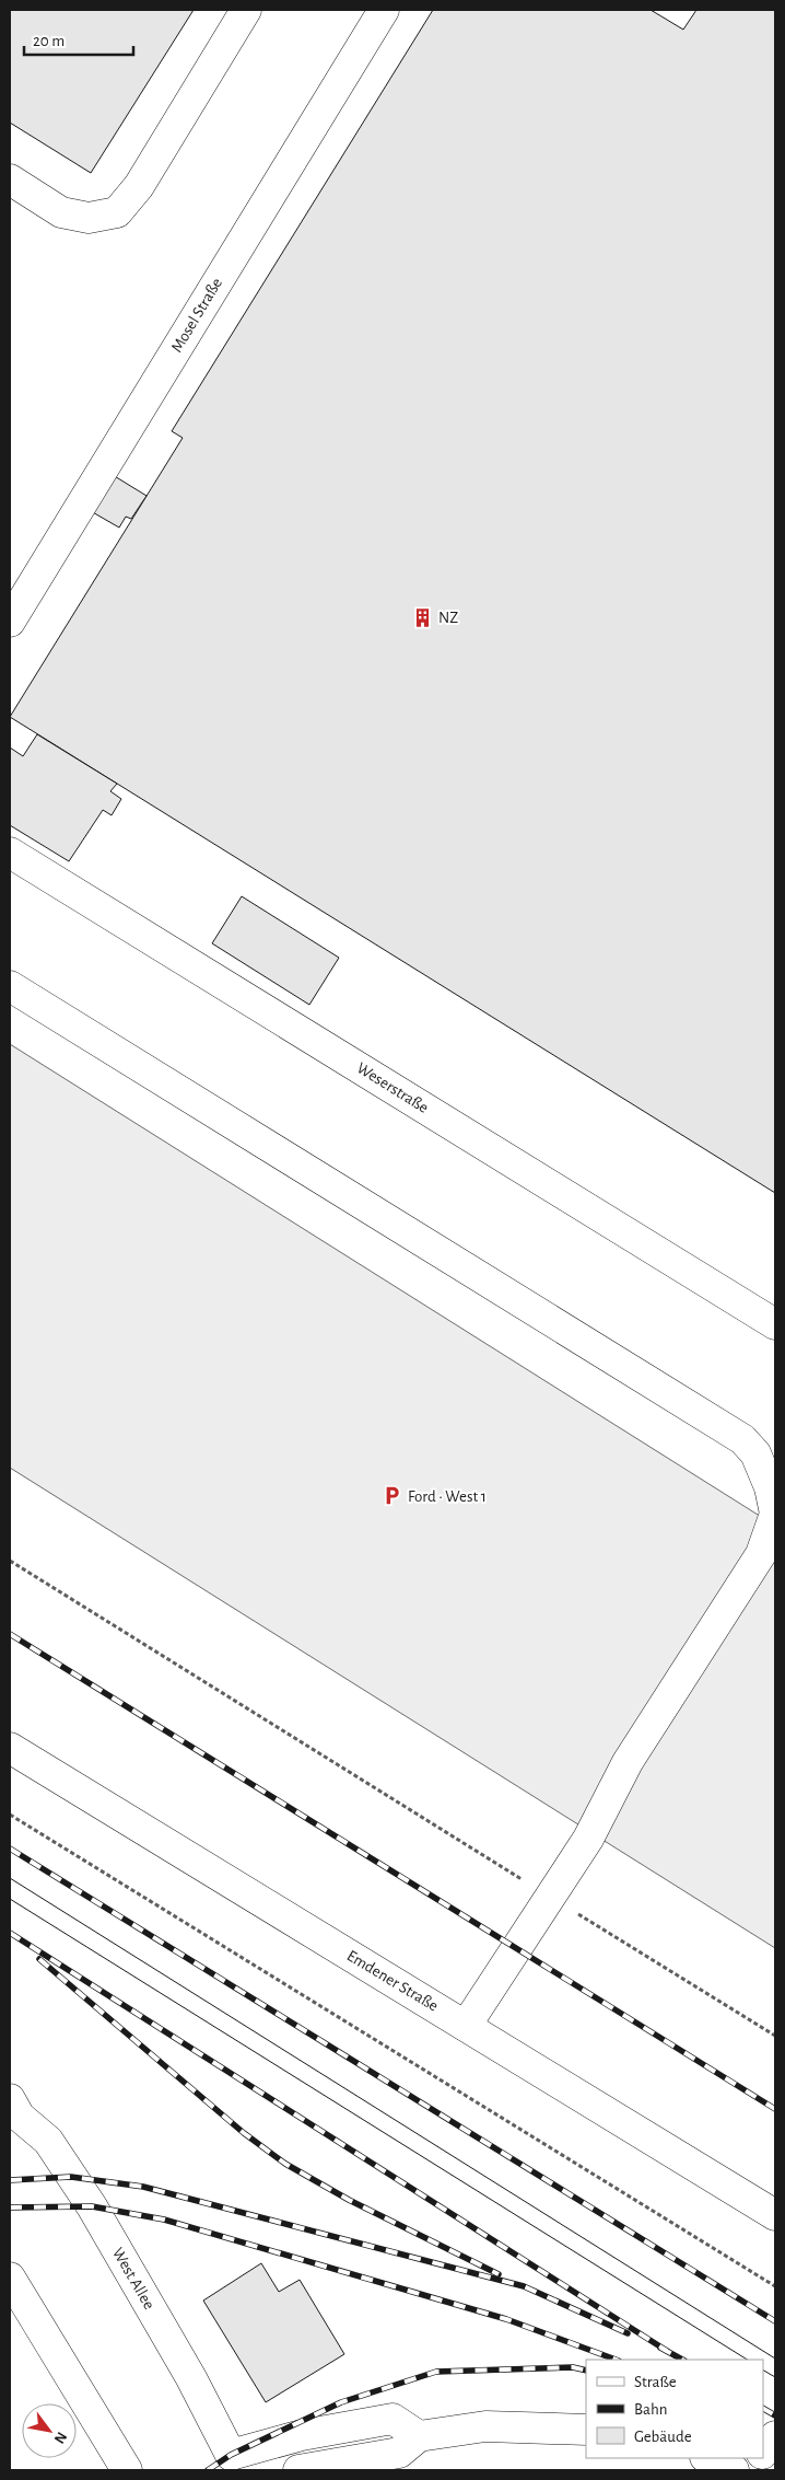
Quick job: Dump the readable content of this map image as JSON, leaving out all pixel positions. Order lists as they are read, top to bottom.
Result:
{
  "streets": {
    "street": [
      "Mosel Straße",
      "Weserstraße",
      "Emdener Straße",
      "West Allee"
    ]
  },
  "places": {
    "building": ["NZ"],
    "parking": ["Ford • West 1"]
  },
  "legend": ["Straße", "Bahn", "Gebäude"],
  "scale_bar": "20 m",
  "north": "bottom right"
}
